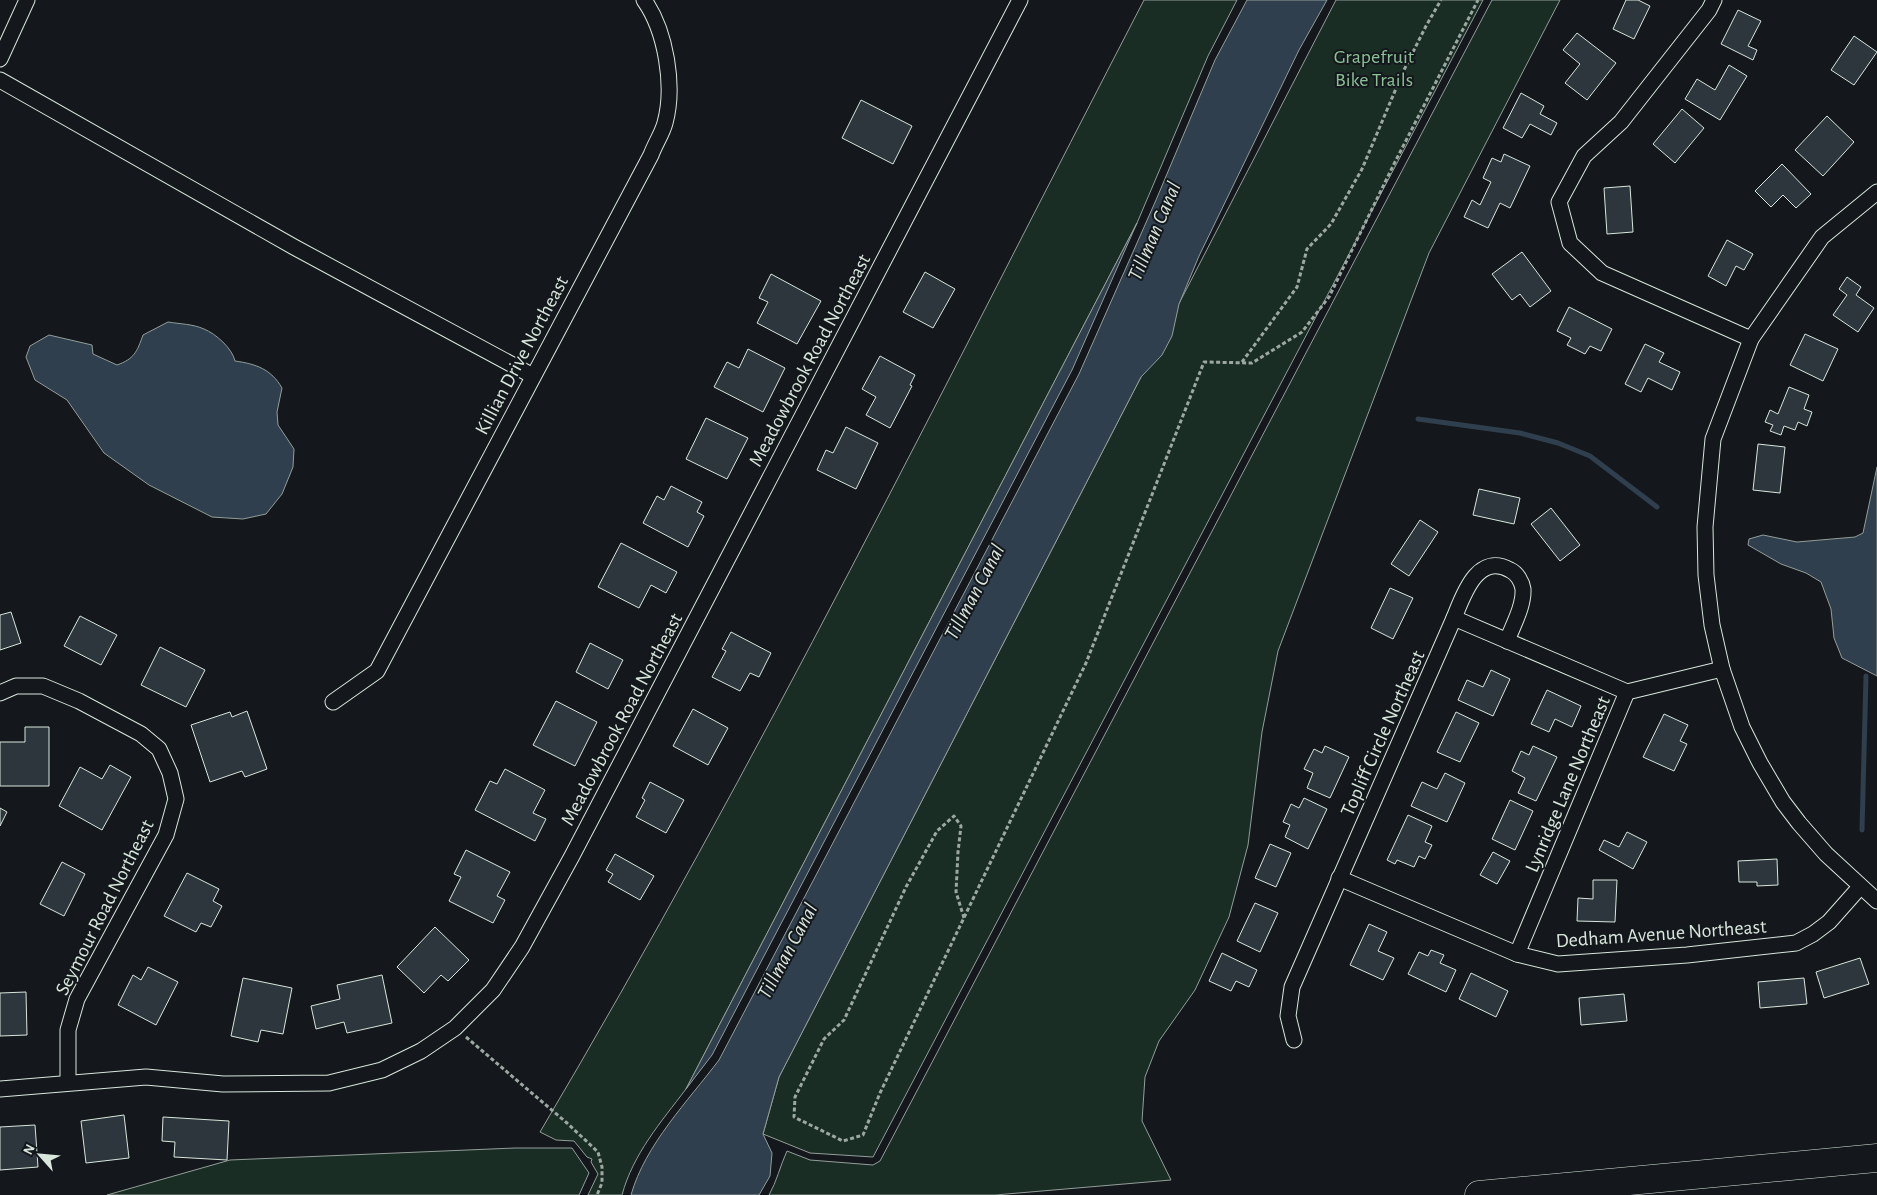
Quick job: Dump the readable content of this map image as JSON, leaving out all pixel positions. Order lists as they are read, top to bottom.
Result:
{
  "streets": {
    "street": [
      "Killian Drive Northeast",
      "Meadowbrook Road Northeast",
      "Topliff Circle Northeast",
      "Lynridge Lane Northeast",
      "Seymour Road Northeast",
      "Dedham Avenue Northeast"
    ]
  },
  "crossings": [
    ["Meadowbrook Road Northeast", "Seymour Road Northeast"],
    ["Topliff Circle Northeast", "Dedham Avenue Northeast"],
    ["Lynridge Lane Northeast", "Dedham Avenue Northeast"]
  ],
  "water": ["Tillman Canal"],
  "parks": ["Grapefruit Bike Trails"],
  "north": "top left"
}
